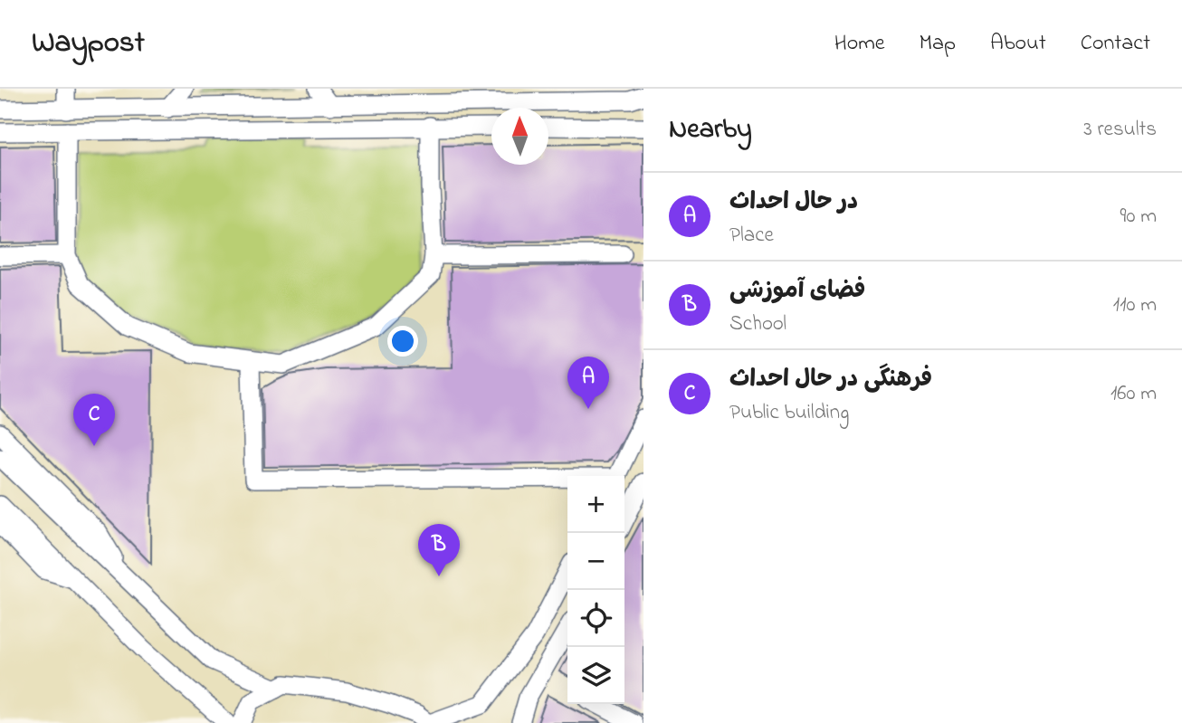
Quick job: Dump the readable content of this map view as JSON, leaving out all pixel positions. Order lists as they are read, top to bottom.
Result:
{
  "north": "top",
  "page": {
    "header": "Waypost",
    "nav": [
      "Home",
      "Map",
      "About",
      "Contact"
    ],
    "heading": ["Nearby", "3 results"],
    "list": [
      {
        "mark": "A",
        "name": "در حال احداث",
        "note": "Place",
        "value": "90 m"
      },
      {
        "mark": "B",
        "name": "فضای آموزشی",
        "note": "School",
        "value": "110 m"
      },
      {
        "mark": "C",
        "name": "فرهنگی در حال احداث",
        "note": "Public building",
        "value": "160 m"
      }
    ],
    "pins": ["A", "C", "B"],
    "map_buttons": ["+", "−"]
  }
}
